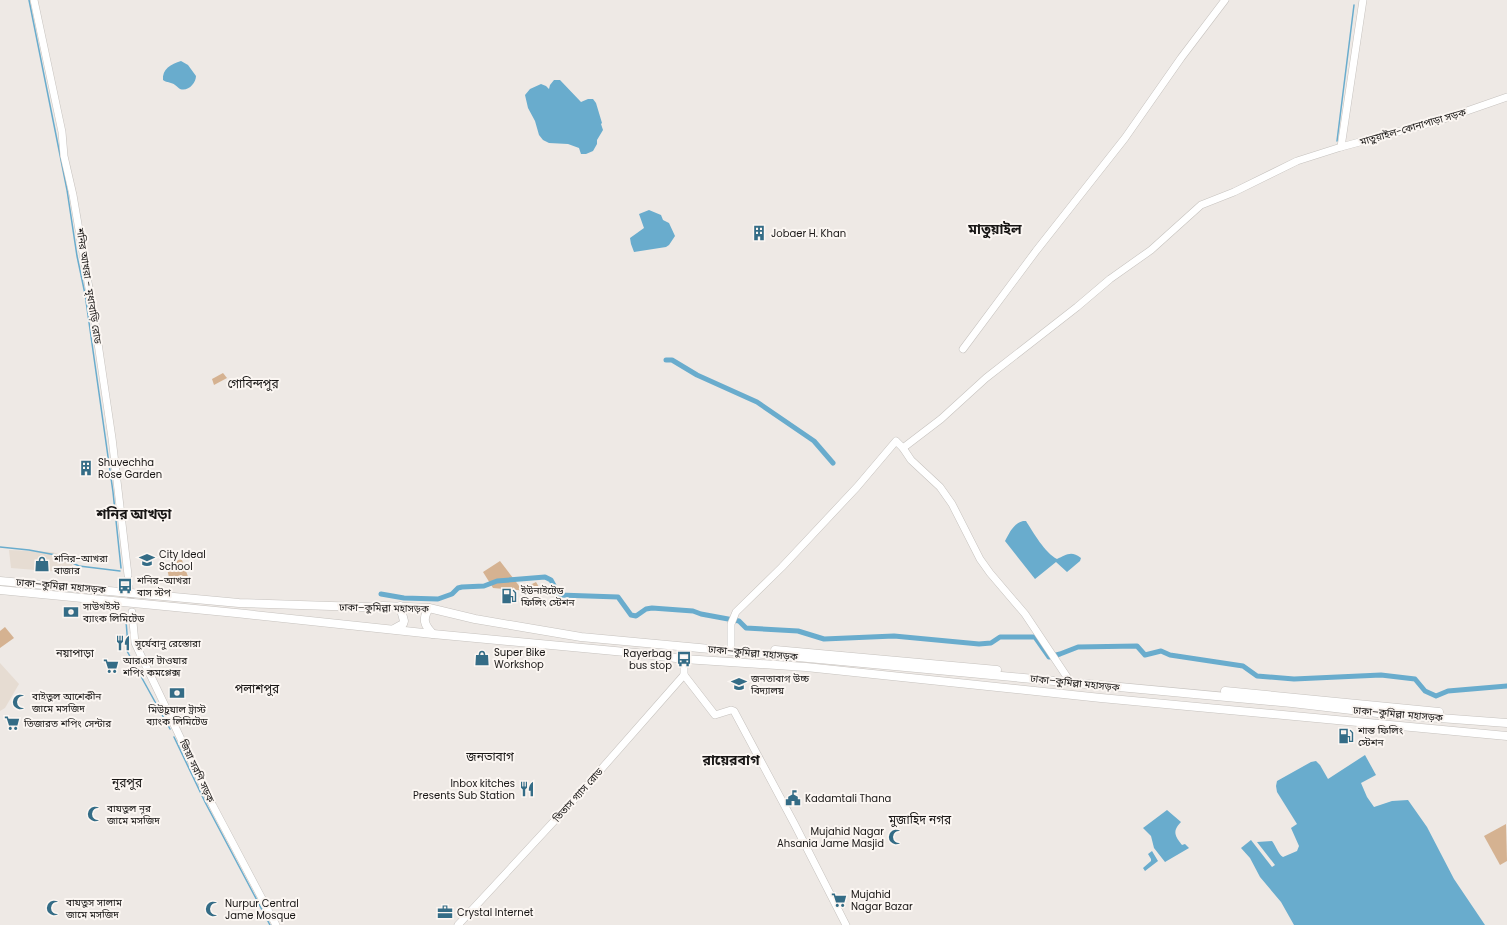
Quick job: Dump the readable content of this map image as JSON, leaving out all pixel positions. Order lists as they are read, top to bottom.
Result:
{
  "streets": {
    "highway": ["ঢাকা–কুমিল্লা মহাসড়ক"],
    "street": [
      "মাতুয়াইল-কোনাপাড়া সড়ক",
      "শনির আখরা - মৃধাবাড়ি রোড",
      "জিয়া সরণি সড়ক",
      "তিতাস গ্যাস রোড"
    ]
  },
  "districts": [
    "মাতুয়াইল",
    "গোবিন্দপুর",
    "শনির আখড়া",
    "নয়াপাড়া",
    "পলাশপুর",
    "জনতাবাগ",
    "রায়েরবাগ",
    "নূরপুর",
    "মুজাহিদ নগর"
  ],
  "places": {
    "building": ["Jobaer H. Khan", "Shuvechha Rose Garden"],
    "school or university": ["City Ideal School", "জনতাবাগ উচ্চ বিদ্যালয়"],
    "shop": ["শনির-আখরা বাজার", "Super Bike Workshop"],
    "bus stop": ["শনির-আখরা বাস স্টপ", "Rayerbag bus stop"],
    "fuel station": ["ইউনাইটেড ফিলিং স্টেশন", "শান্ত ফিলিং স্টেশন"],
    "bank": ["সাউথইস্ট ব্যাংক লিমিটেড", "মিউচুয়াল ট্রাস্ট ব্যাংক লিমিটেড"],
    "restaurant": ["সূর্যেবানু রেস্তোরা", "Inbox kitches Presents Sub Station"],
    "supermarket": ["আরএস টাওয়ার শপিং কমপ্লেক্স", "তিজারত শপিং সেন্টার", "Mujahid Nagar Bazar"],
    "mosque": [
      "বাইতুল আশেকীন জামে মসজিদ",
      "বায়তুল নূর জামে মসজিদ",
      "Mujahid Nagar Ahsania Jame Masjid",
      "বায়তুস সালাম জামে মসজিদ",
      "Nurpur Central Jame Mosque"
    ],
    "public building": ["Kadamtali Thana"],
    "office": ["Crystal Internet"]
  }
}
